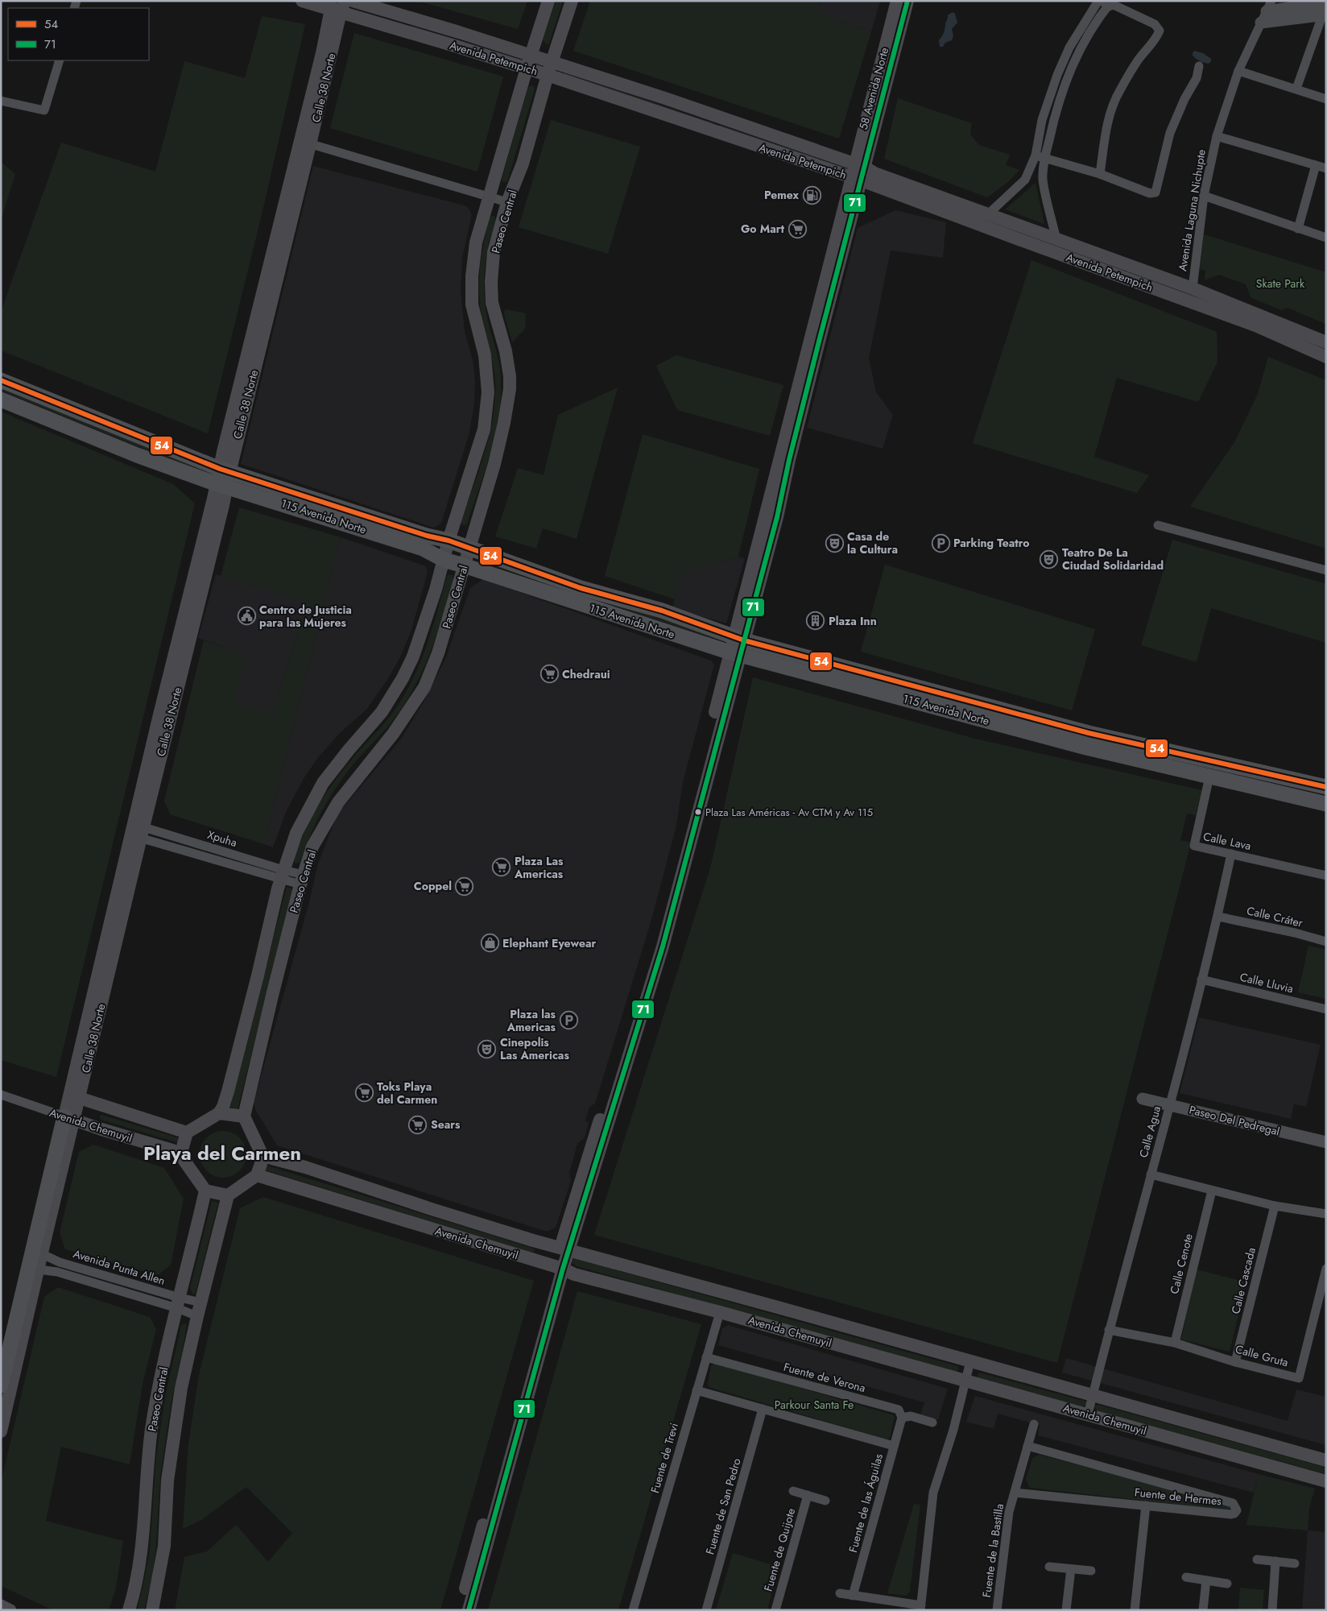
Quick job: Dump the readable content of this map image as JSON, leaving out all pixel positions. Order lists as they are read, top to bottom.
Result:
{
  "streets": {
    "main road": [
      "Avenida Petempich",
      "Calle 38 Norte",
      "58 Avenida Norte",
      "Paseo Central",
      "115 Avenida Norte",
      "Avenida Chemuyil"
    ],
    "street": [
      "Avenida Laguna Nichupte",
      "Xpuha",
      "Calle Lava",
      "Calle Cráter",
      "Calle Lluvia",
      "Paseo Del Pedregal",
      "Calle Agua",
      "Calle Cenote",
      "Avenida Punta Allen",
      "Calle Cascada",
      "Calle Gruta",
      "Fuente de Verona",
      "Fuente de Trevi",
      "Fuente de Hermes",
      "Fuente de las Águilas",
      "Fuente de San Pedro",
      "Fuente de Quijote",
      "Fuente de la Bastilla"
    ]
  },
  "crossings": [
    ["Avenida Petempich", "Calle 38 Norte"],
    ["Avenida Petempich", "58 Avenida Norte"],
    ["Avenida Petempich", "Avenida Laguna Nichupte"],
    ["Avenida Petempich", "Paseo Central"],
    ["Calle 38 Norte", "115 Avenida Norte"],
    ["Calle 38 Norte", "Xpuha"],
    ["Calle 38 Norte", "Avenida Chemuyil"],
    ["Calle 38 Norte", "Avenida Punta Allen"],
    ["58 Avenida Norte", "115 Avenida Norte"],
    ["58 Avenida Norte", "Avenida Chemuyil"],
    ["Paseo Central", "115 Avenida Norte"],
    ["Paseo Central", "Xpuha"],
    ["Paseo Central", "Avenida Chemuyil"],
    ["Paseo Central", "Avenida Punta Allen"],
    ["115 Avenida Norte", "Calle Lava"],
    ["Calle Lava", "Calle Agua"],
    ["Calle Cráter", "Calle Agua"],
    ["Calle Lluvia", "Calle Agua"],
    ["Paseo Del Pedregal", "Calle Agua"],
    ["Avenida Chemuyil", "Calle Agua"],
    ["Avenida Chemuyil", "Fuente de Trevi"],
    ["Calle Agua", "Calle Gruta"],
    ["Calle Cenote", "Calle Gruta"],
    ["Calle Cascada", "Calle Gruta"],
    ["Fuente de Verona", "Fuente de Trevi"],
    ["Fuente de Verona", "Fuente de las Águilas"],
    ["Fuente de Hermes", "Fuente de la Bastilla"]
  ],
  "districts": ["Playa del Carmen"],
  "parks": ["Skate Park", "Parkour Santa Fe"],
  "places": {
    "fuel station": ["Pemex"],
    "supermarket": [
      "Go Mart",
      "Chedraui",
      "Plaza Las Americas",
      "Coppel",
      "Toks Playa del Carmen",
      "Sears"
    ],
    "theatre": ["Casa de la Cultura", "Teatro De La Ciudad Solidaridad", "Cinepolis Las Americas"],
    "parking": ["Parking Teatro", "Plaza las Americas"],
    "public building": ["Centro de Justicia para las Mujeres"],
    "building": ["Plaza Inn"],
    "other": ["Plaza Las Américas - Av CTM y Av 115"],
    "shop": ["Elephant Eyewear"]
  },
  "lines": ["transit line 71", "transit line 54"],
  "legend": ["54", "71"]
}
